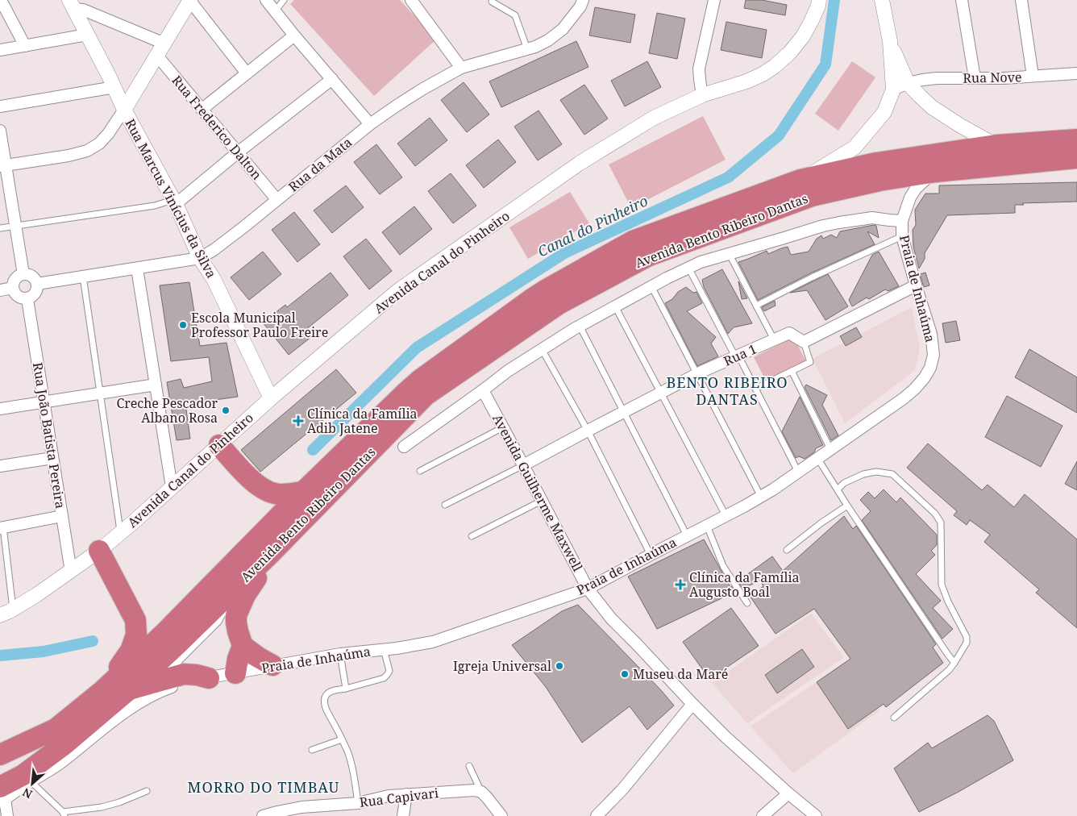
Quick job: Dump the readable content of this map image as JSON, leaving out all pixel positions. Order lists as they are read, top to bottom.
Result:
{
  "streets": {
    "highway": ["Avenida Bento Ribeiro Dantas"],
    "street": [
      "Rua Nove",
      "Rua Frederico Dalton",
      "Rua da Mata",
      "Rua Marcus Vinícius da Silva",
      "Avenida Canal do Pinheiro",
      "Praia de Inhaúma",
      "Rua 1",
      "Rua João Batista Pereira",
      "Avenida Guilherme Maxwell",
      "Rua Capivari"
    ]
  },
  "crossings": [
    ["Rua Frederico Dalton", "Rua da Mata"],
    ["Rua da Mata", "Rua Marcus Vinícius da Silva"],
    ["Rua da Mata", "Rua João Batista Pereira"],
    ["Rua Marcus Vinícius da Silva", "Avenida Canal do Pinheiro"],
    ["Avenida Bento Ribeiro Dantas", "Praia de Inhaúma"],
    ["Avenida Canal do Pinheiro", "Rua João Batista Pereira"],
    ["Praia de Inhaúma", "Avenida Guilherme Maxwell"],
    ["Rua 1", "Avenida Guilherme Maxwell"]
  ],
  "districts": ["BENTO RIBEIRO DANTAS", "MORRO DO TIMBAU"],
  "water": ["Canal do Pinheiro"],
  "places": {
    "other": [
      "Escola Municipal Professor Paulo Freire",
      "Creche Pescador Albano Rosa",
      "Igreja Universal",
      "Museu da Maré"
    ],
    "health": ["Clínica da Família Adib Jatene", "Clínica da Família Augusto Boal"]
  },
  "north": "bottom left"
}
